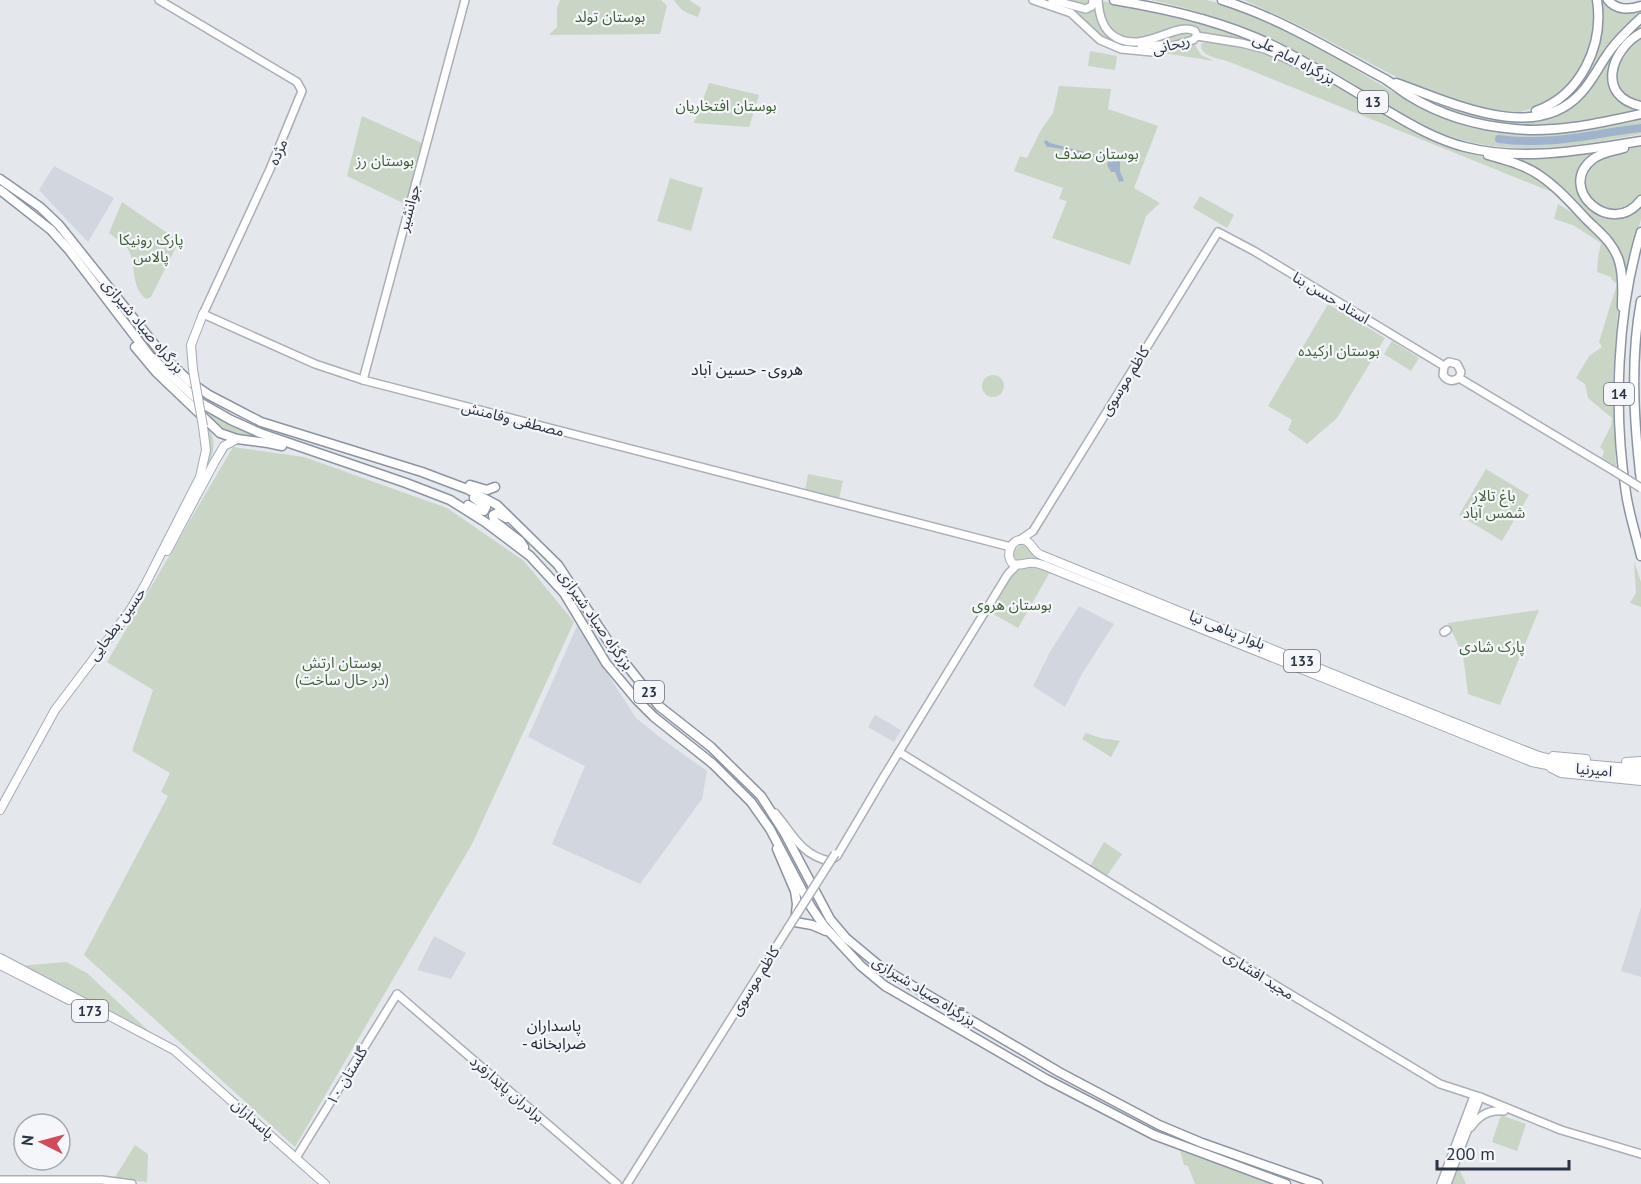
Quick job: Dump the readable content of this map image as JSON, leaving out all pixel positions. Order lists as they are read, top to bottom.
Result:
{
  "streets": {
    "highway": [
      "بزرگراه امام علی",
      "13",
      "بزرگراه صیاد شیرازی",
      "14",
      "23"
    ],
    "main road": [
      "ریحانی",
      "مژده",
      "جوانشیر",
      "استاد حسن بنا",
      "کاظم موسوی",
      "مصطفی وفامنش",
      "حسین بطحایی",
      "بلوار پناهی نیا",
      "133",
      "امیرنیا",
      "مجید افشاری",
      "173",
      "گلستان ۱۰",
      "برادران پایدارفرد",
      "پاسداران"
    ]
  },
  "crossings": [
    ["مژده", "مصطفی وفامنش"],
    ["مژده", "حسین بطحایی"],
    ["جوانشیر", "مصطفی وفامنش"],
    ["استاد حسن بنا", "کاظم موسوی"],
    ["کاظم موسوی", "بلوار پناهی نیا"],
    ["کاظم موسوی", "مجید افشاری"],
    ["بلوار پناهی نیا", "امیرنیا"],
    ["گلستان ۱۰", "برادران پایدارفرد"],
    ["گلستان ۱۰", "پاسداران"]
  ],
  "districts": ["هروی - حسین آباد", "پاسداران - ضرابخانه"],
  "parks": [
    "بوستان تولد",
    "بوستان افتخاریان",
    "بوستان صدف",
    "بوستان رز",
    "پارک رونیکا پالاس",
    "بوستان ارکیده",
    "باغ تالار شمس آباد",
    "بوستان هروی",
    "پارک شادی",
    "بوستان ارتش (در حال ساخت)"
  ],
  "scale_bar": "200 m",
  "north": "left"
}
